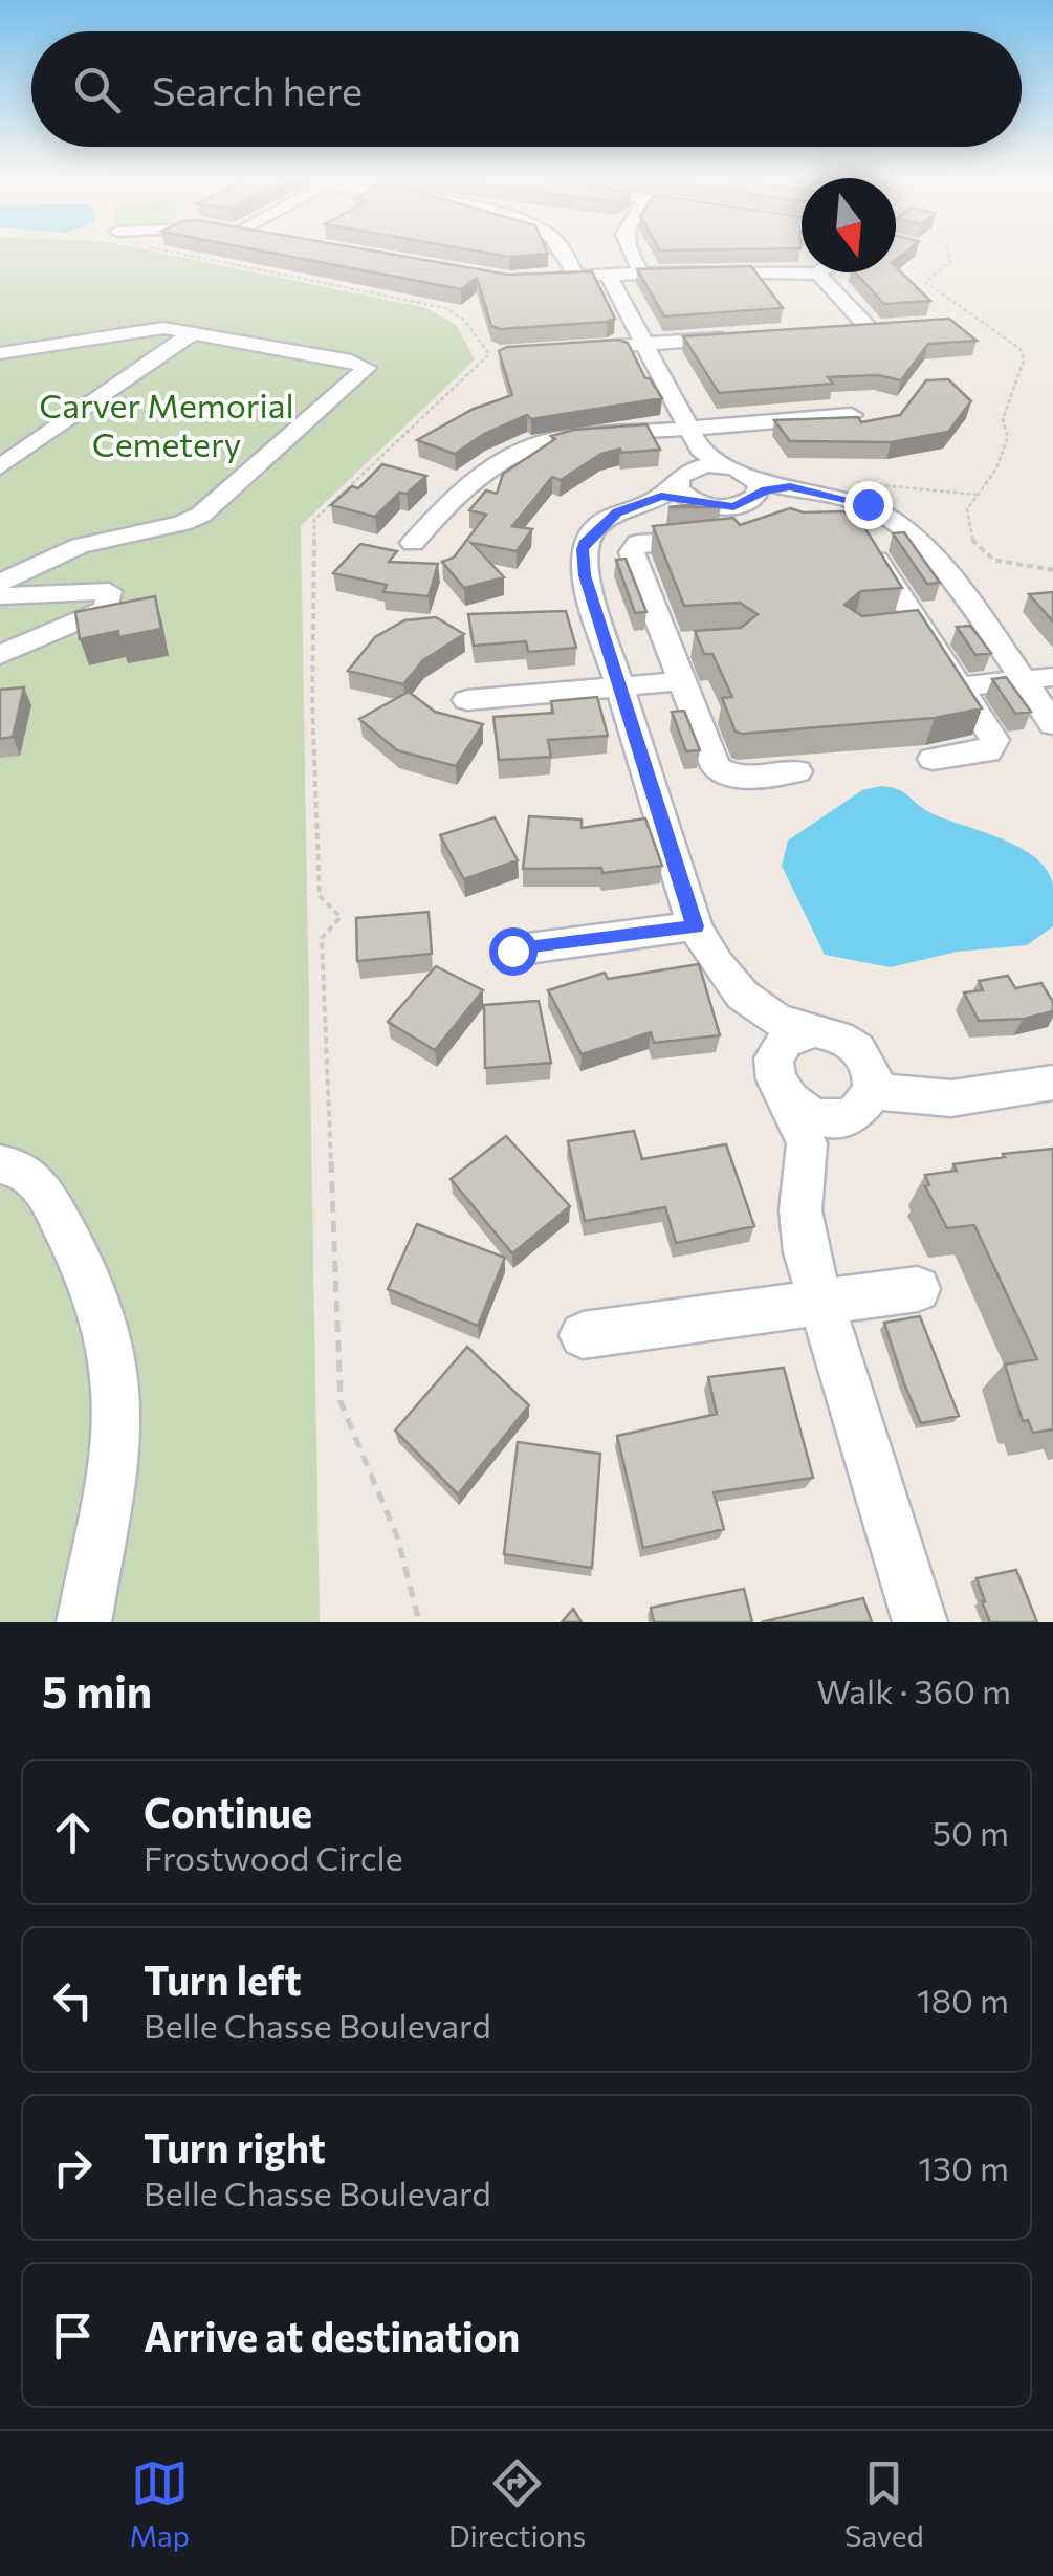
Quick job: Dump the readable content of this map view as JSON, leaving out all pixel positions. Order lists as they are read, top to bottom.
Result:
{
  "parks": ["Carver Memorial Cemetery"],
  "north": "bottom",
  "page": {
    "search": "Search here",
    "heading": ["5 min", "Walk · 360 m"],
    "list": [
      ["Continue", "Frostwood Circle", "50 m"],
      ["Turn left", "Belle Chasse Boulevard", "180 m"],
      ["Turn right", "Belle Chasse Boulevard", "130 m"],
      "Arrive at destination"
    ],
    "nav": ["Map", "Directions", "Saved"]
  }
}
